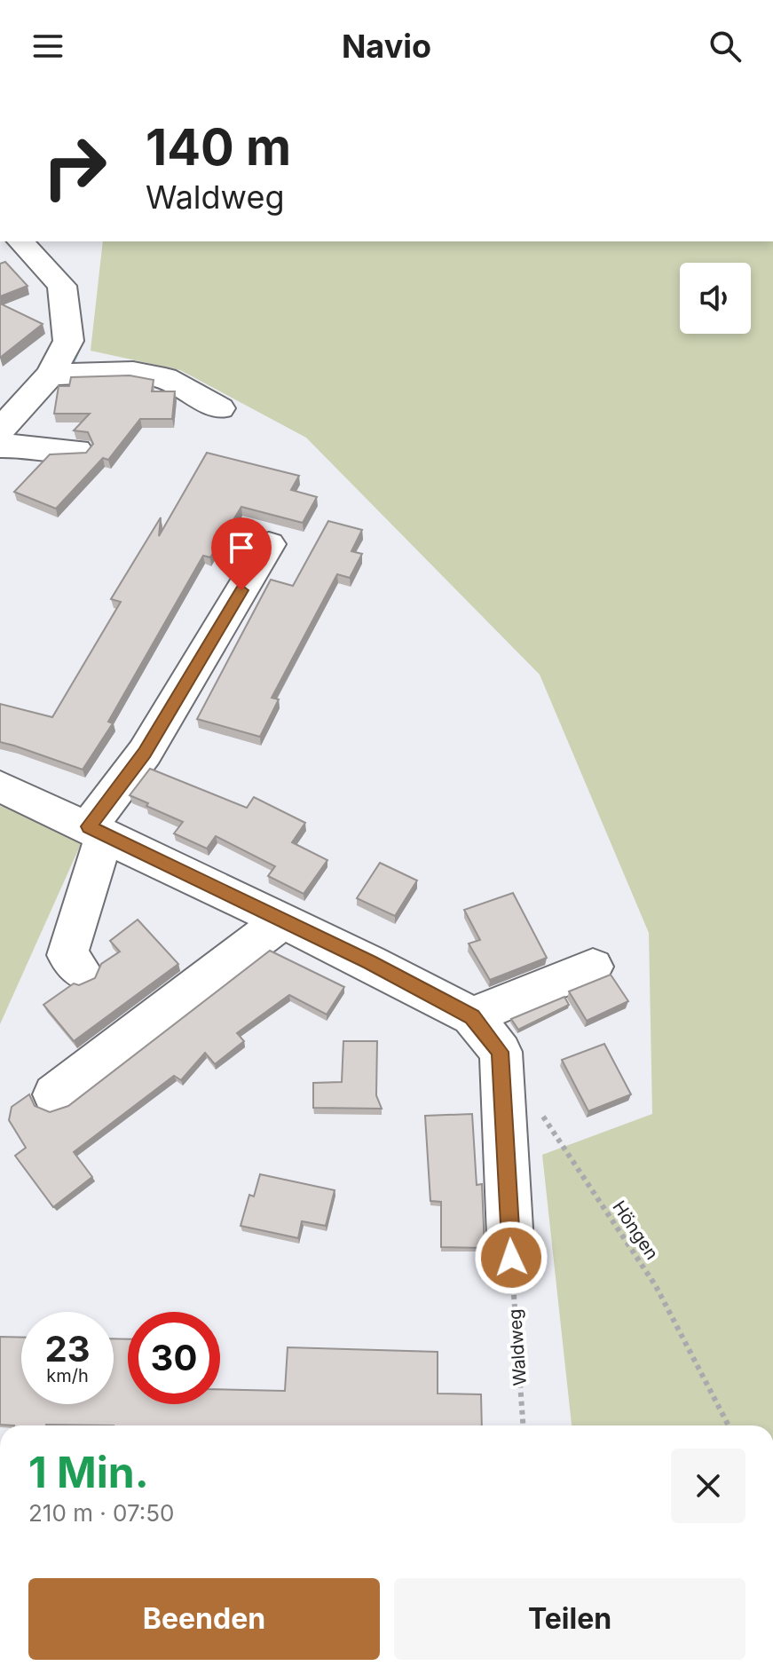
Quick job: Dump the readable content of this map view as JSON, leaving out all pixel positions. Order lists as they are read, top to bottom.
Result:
{
  "streets": {
    "path": ["Höngen", "Waldweg"]
  },
  "page": {
    "header": "Navio",
    "turn": ["140 m", "Waldweg"],
    "speed": "23 km/h",
    "limit": "30",
    "heading": ["1 Min.", "210 m · 07:50"],
    "buttons": ["Beenden", "Teilen"]
  }
}
